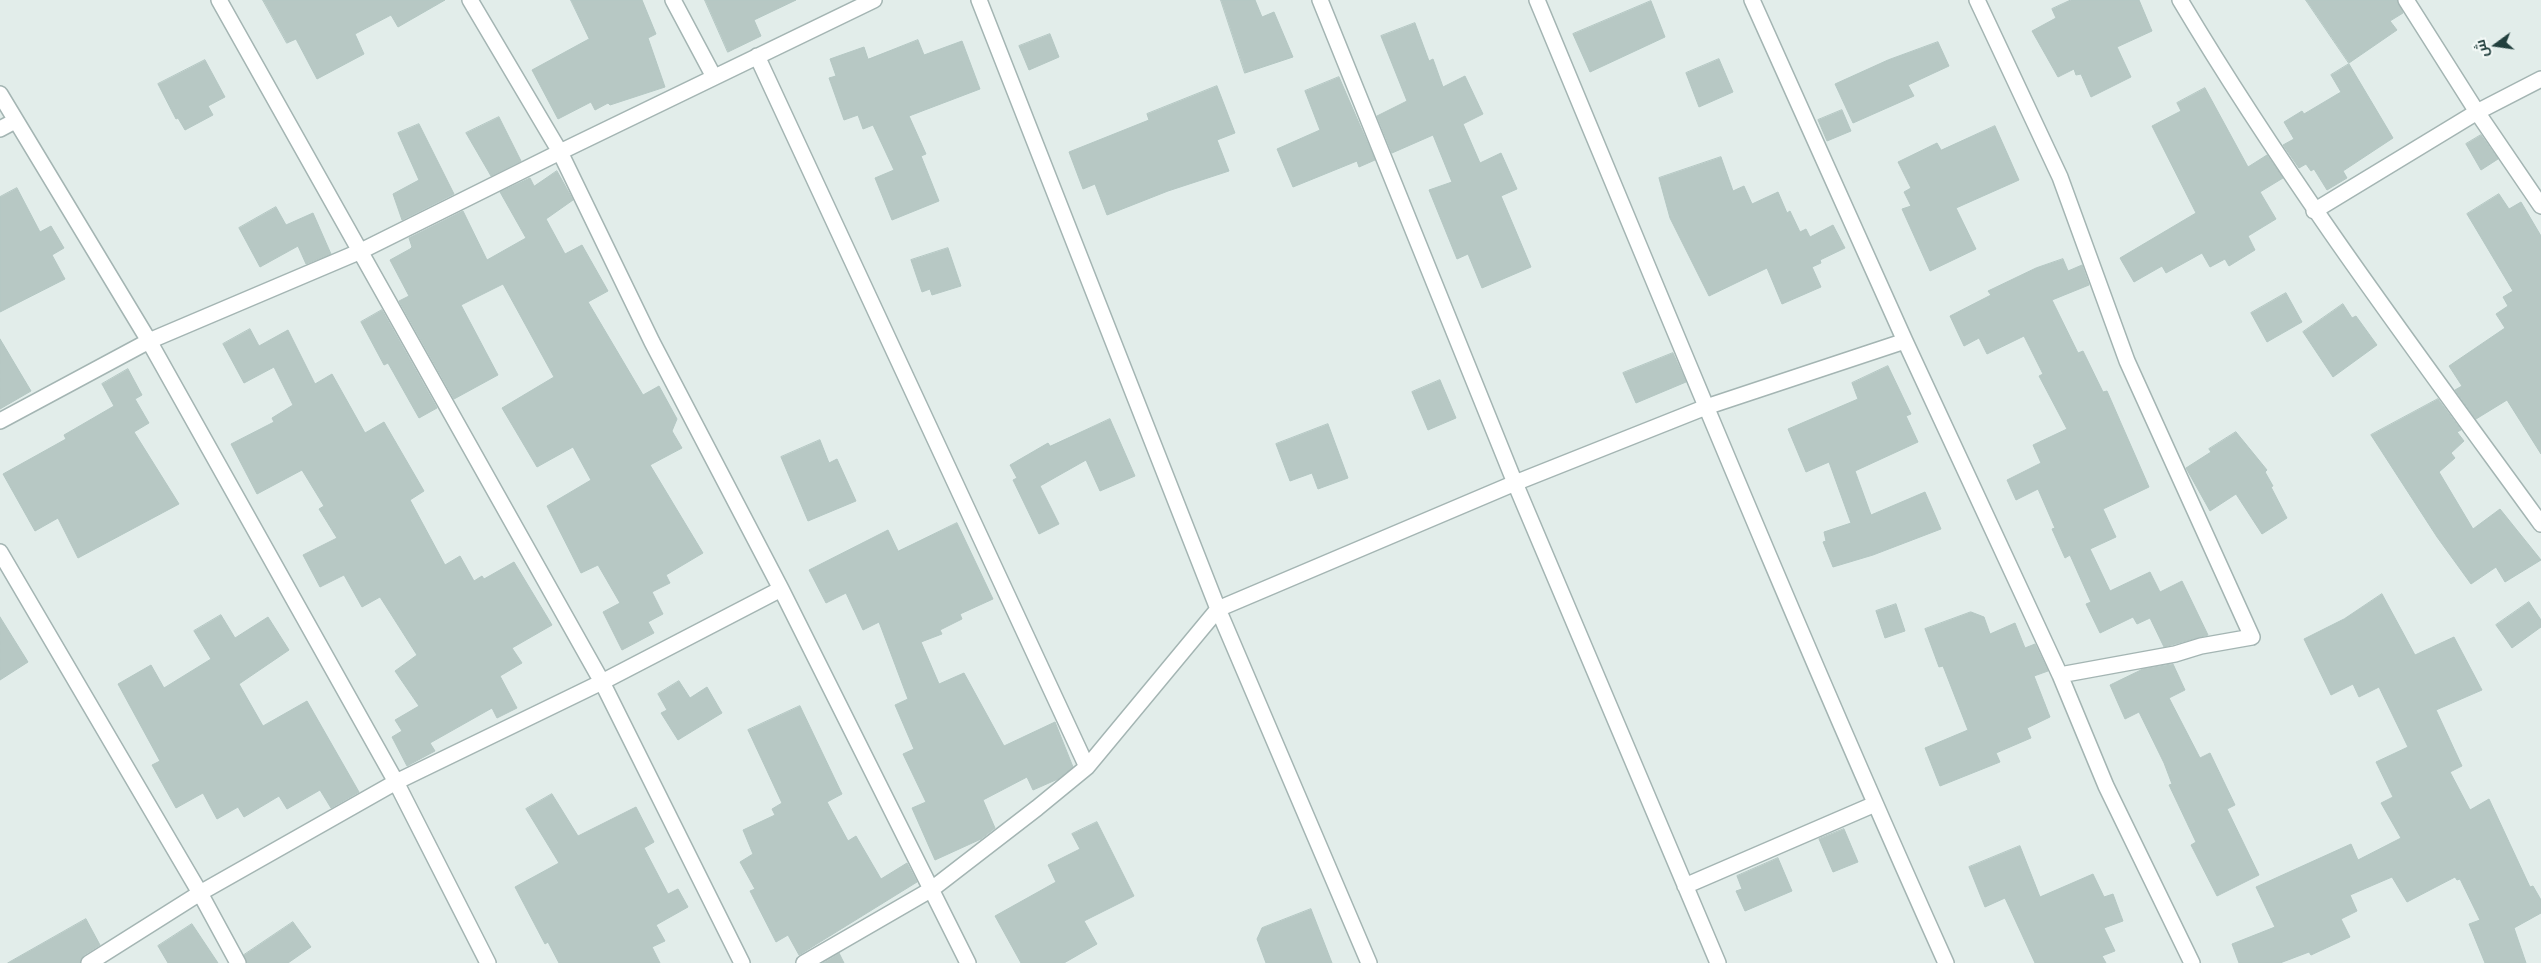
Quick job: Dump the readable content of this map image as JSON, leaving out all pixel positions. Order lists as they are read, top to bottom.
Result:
{
  "north": "left"
}
